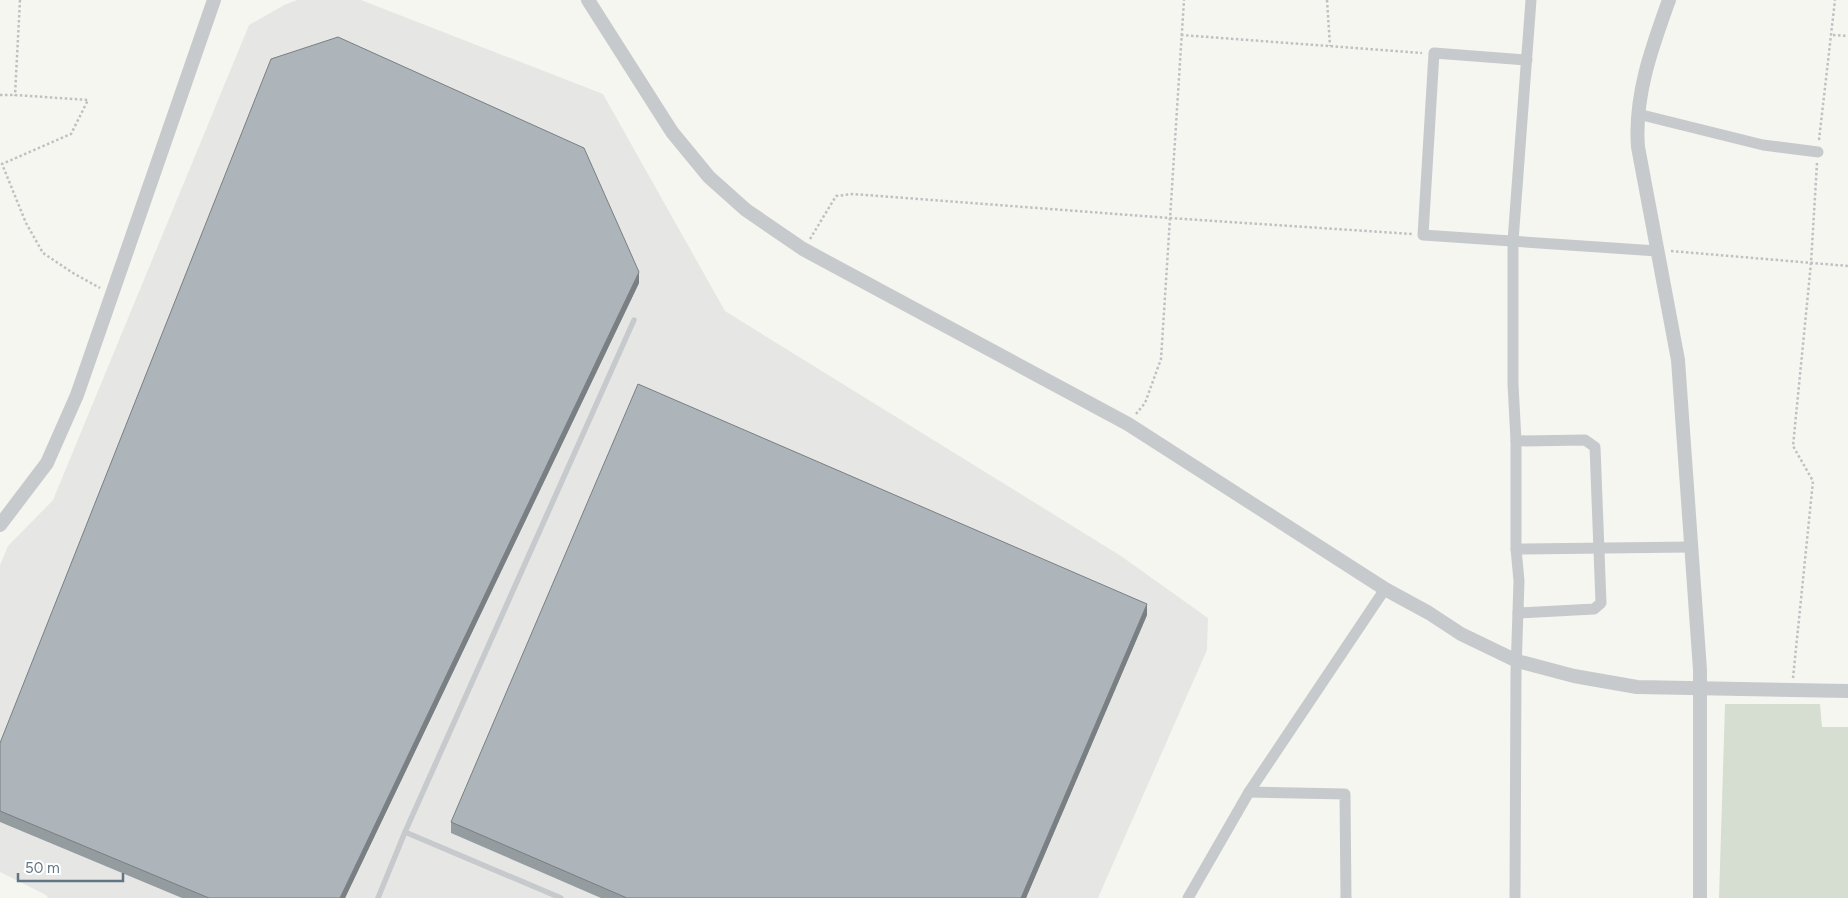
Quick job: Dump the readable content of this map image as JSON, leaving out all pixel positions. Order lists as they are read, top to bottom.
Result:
{
  "scale_bar": "50 m"
}
